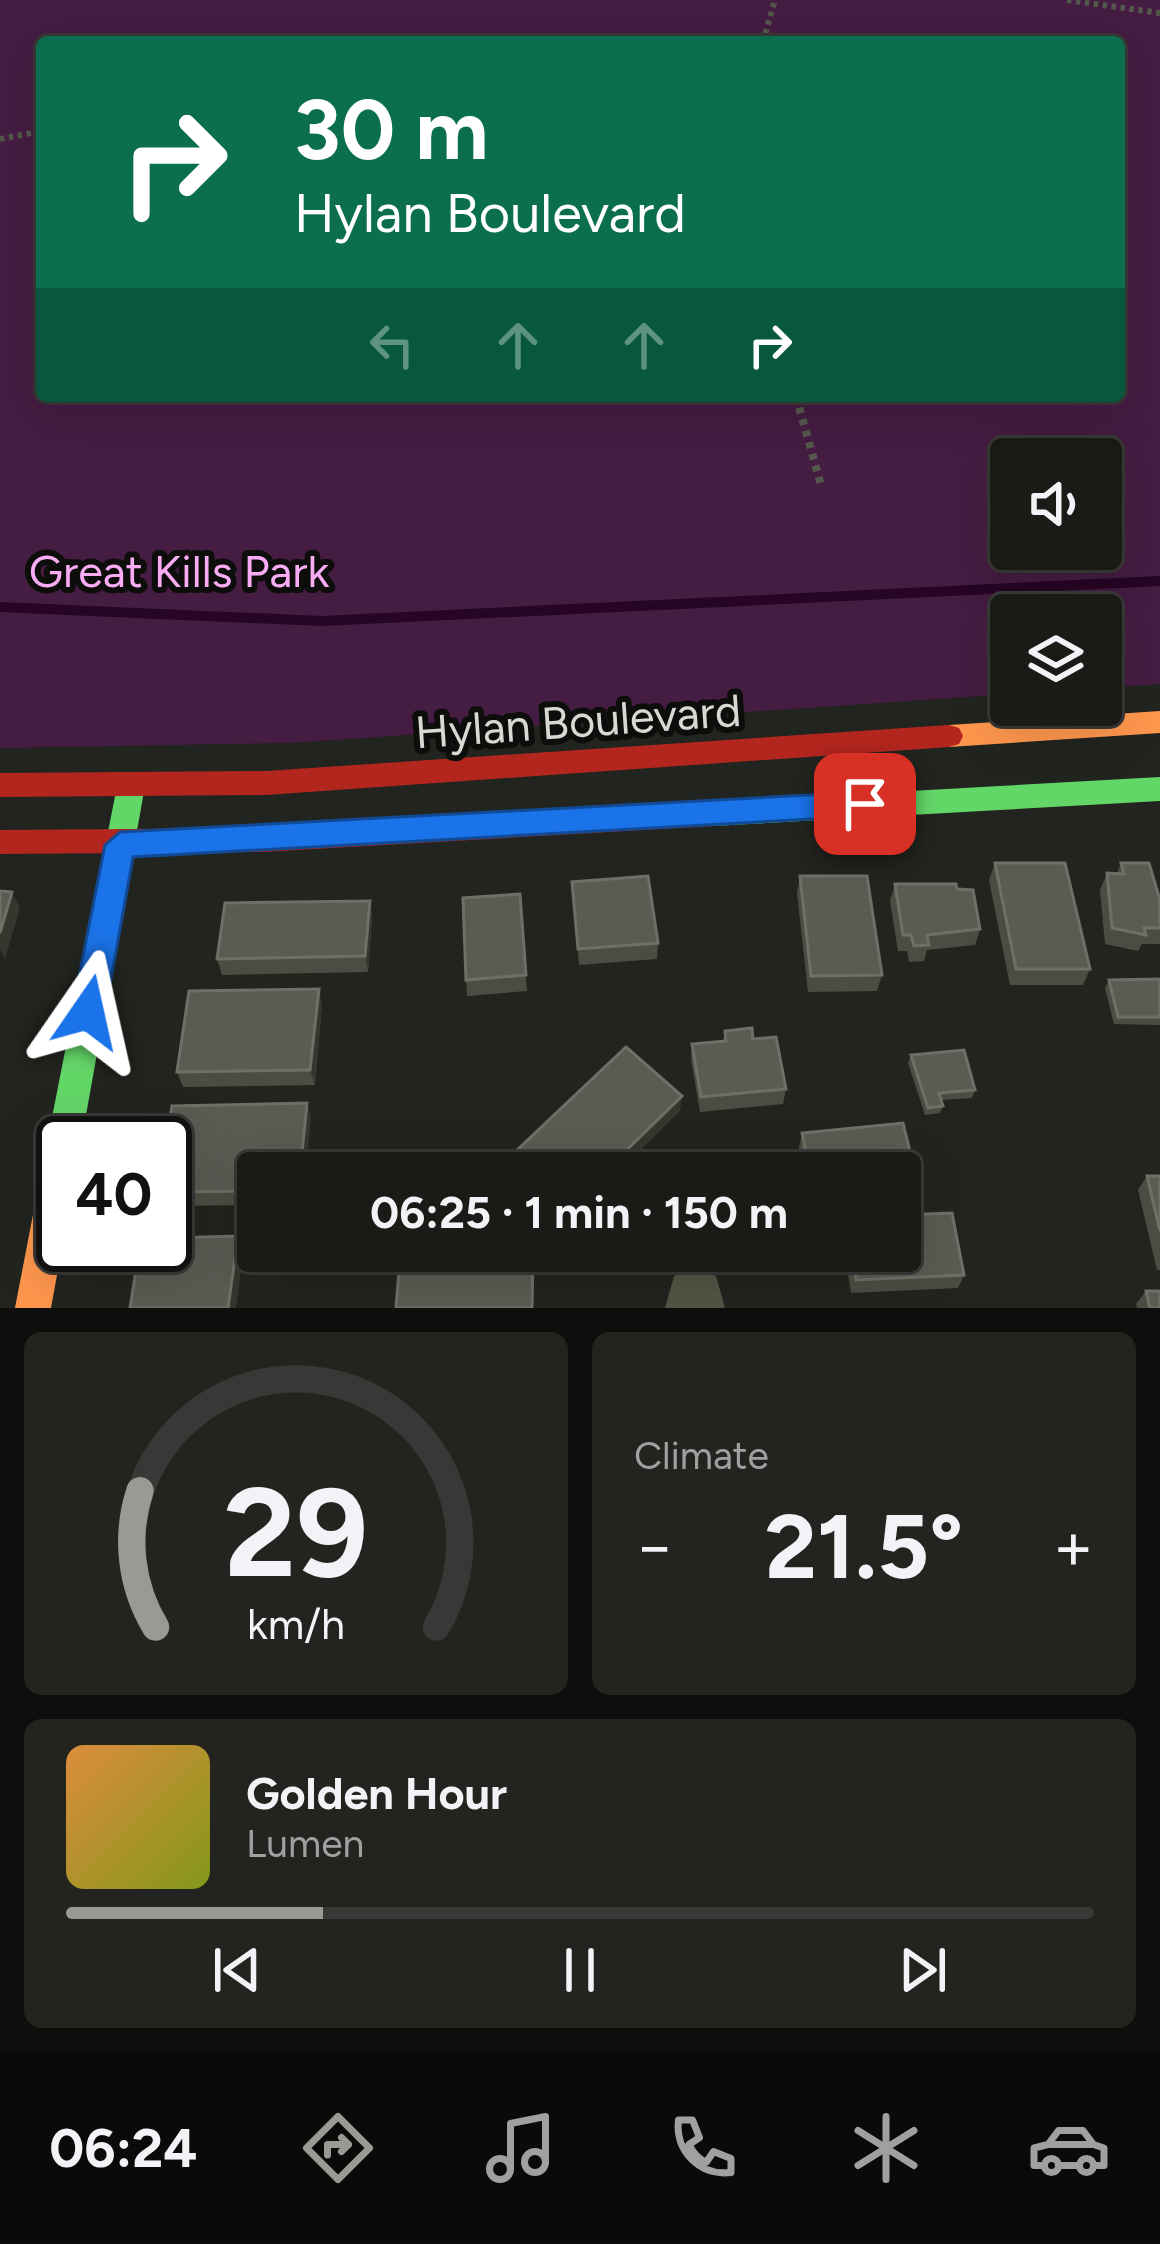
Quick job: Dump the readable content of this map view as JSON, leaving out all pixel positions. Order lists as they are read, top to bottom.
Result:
{
  "streets": {
    "main road": ["Hylan Boulevard"]
  },
  "parks": ["Great Kills Park"],
  "page": {
    "turn": ["30 m", "Hylan Boulevard"],
    "limit": "40",
    "trip": "06:25 · 1 min · 150 m",
    "tile": "Climate",
    "heat": ["−", "21.5°", "+"],
    "song": ["Golden Hour", "Lumen"],
    "tabs": "06:24",
    "gauge": ["29", "km/h"]
  }
}
